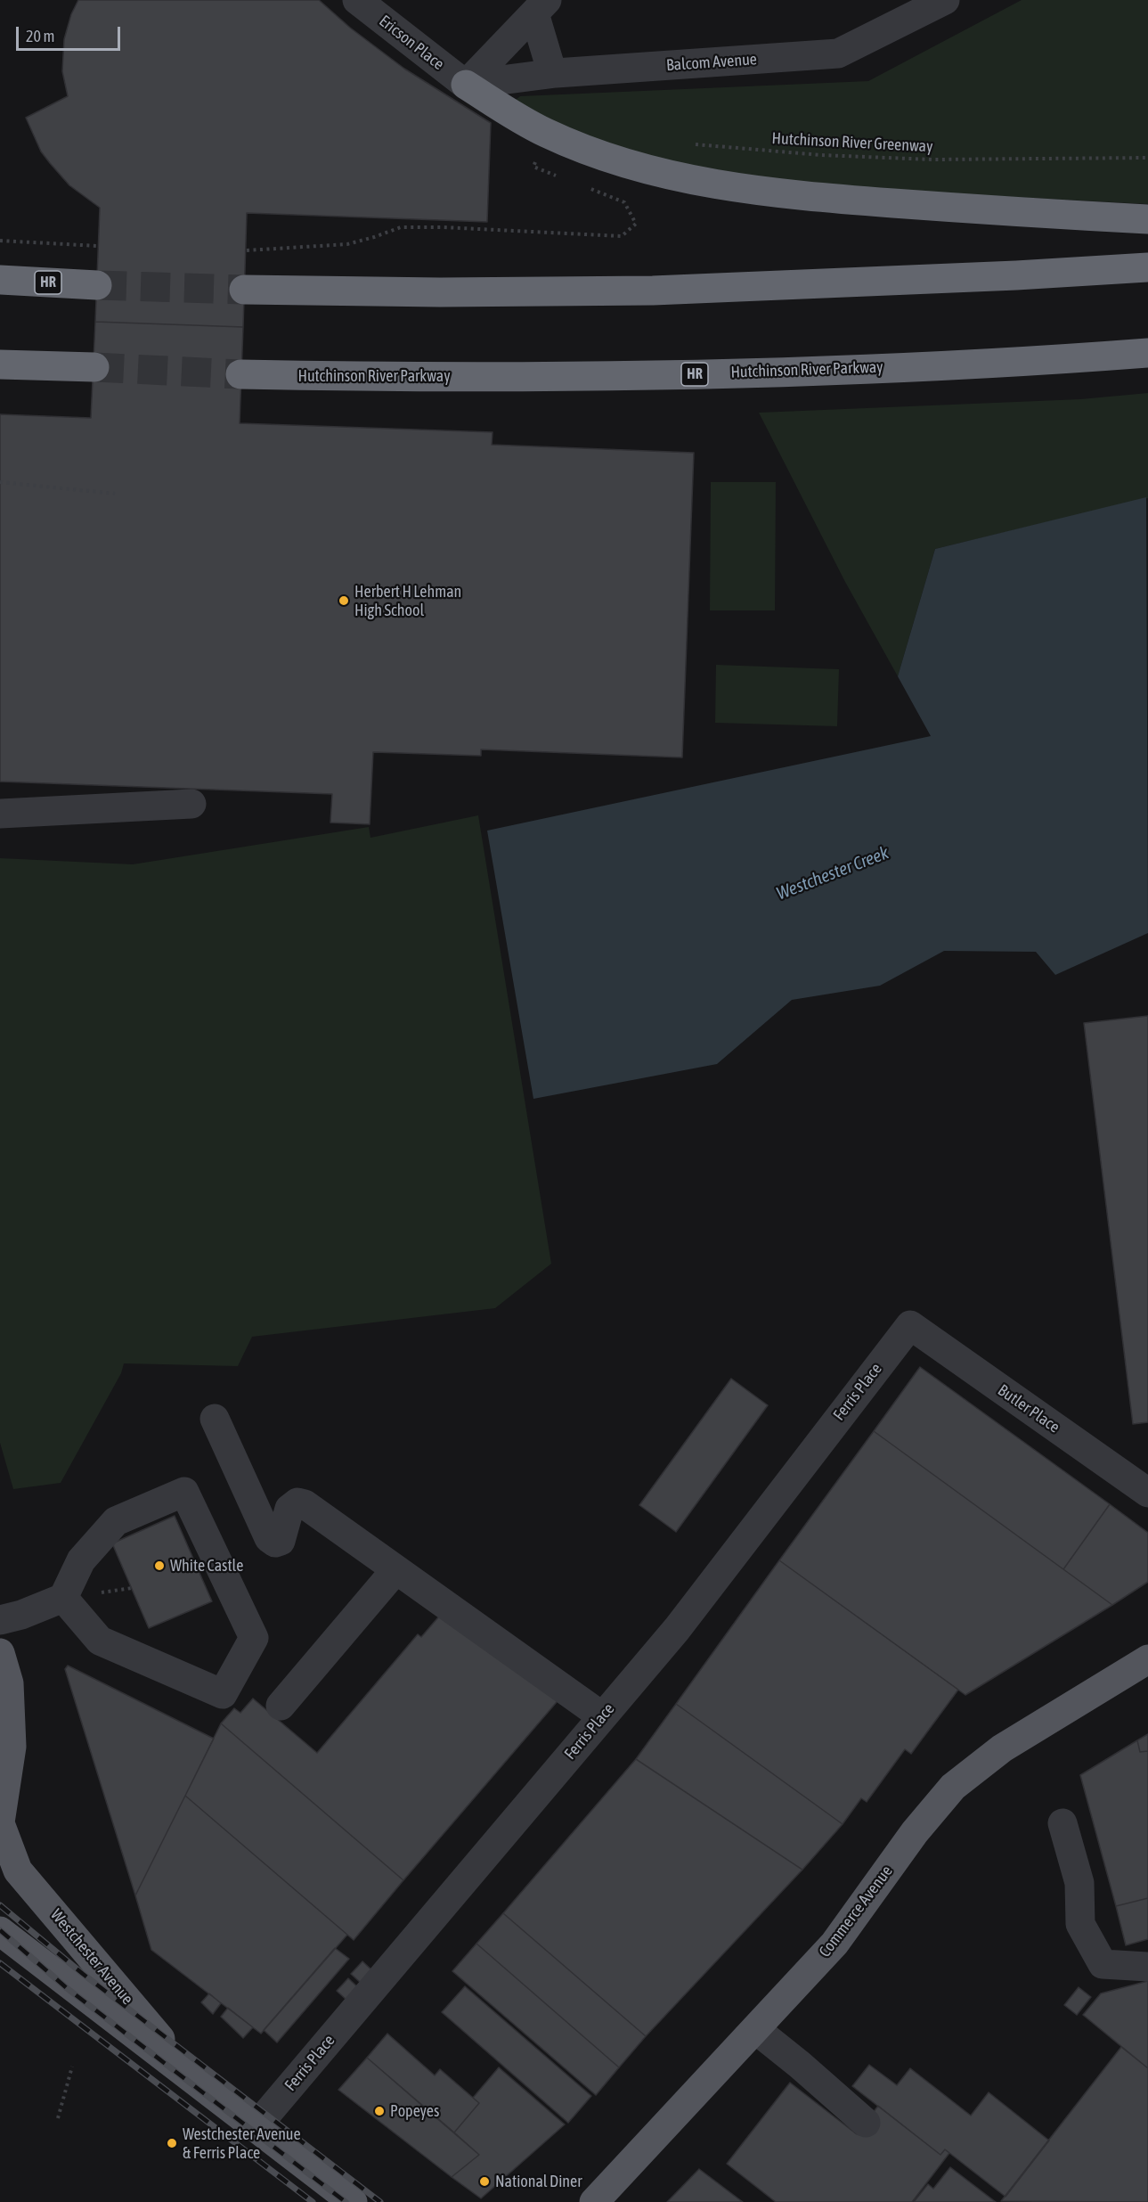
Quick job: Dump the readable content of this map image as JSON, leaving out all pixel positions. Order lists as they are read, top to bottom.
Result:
{
  "streets": {
    "highway": ["HR", "Hutchinson River Parkway"],
    "main road": ["Commerce Avenue", "Westchester Avenue"],
    "street": [
      "Ericson Place",
      "Balcom Avenue",
      "Ferris Place",
      "Butler Place"
    ],
    "path": ["Hutchinson River Greenway"]
  },
  "crossings": [
    ["Ericson Place", "Balcom Avenue"],
    ["Ferris Place", "Butler Place"],
    ["Ferris Place", "Westchester Avenue"]
  ],
  "water": ["Westchester Creek"],
  "places": [
    "Herbert H Lehman High School",
    "White Castle",
    "Popeyes",
    "Westchester Avenue & Ferris Place",
    "National Diner"
  ],
  "scale_bar": "20 m"
}
